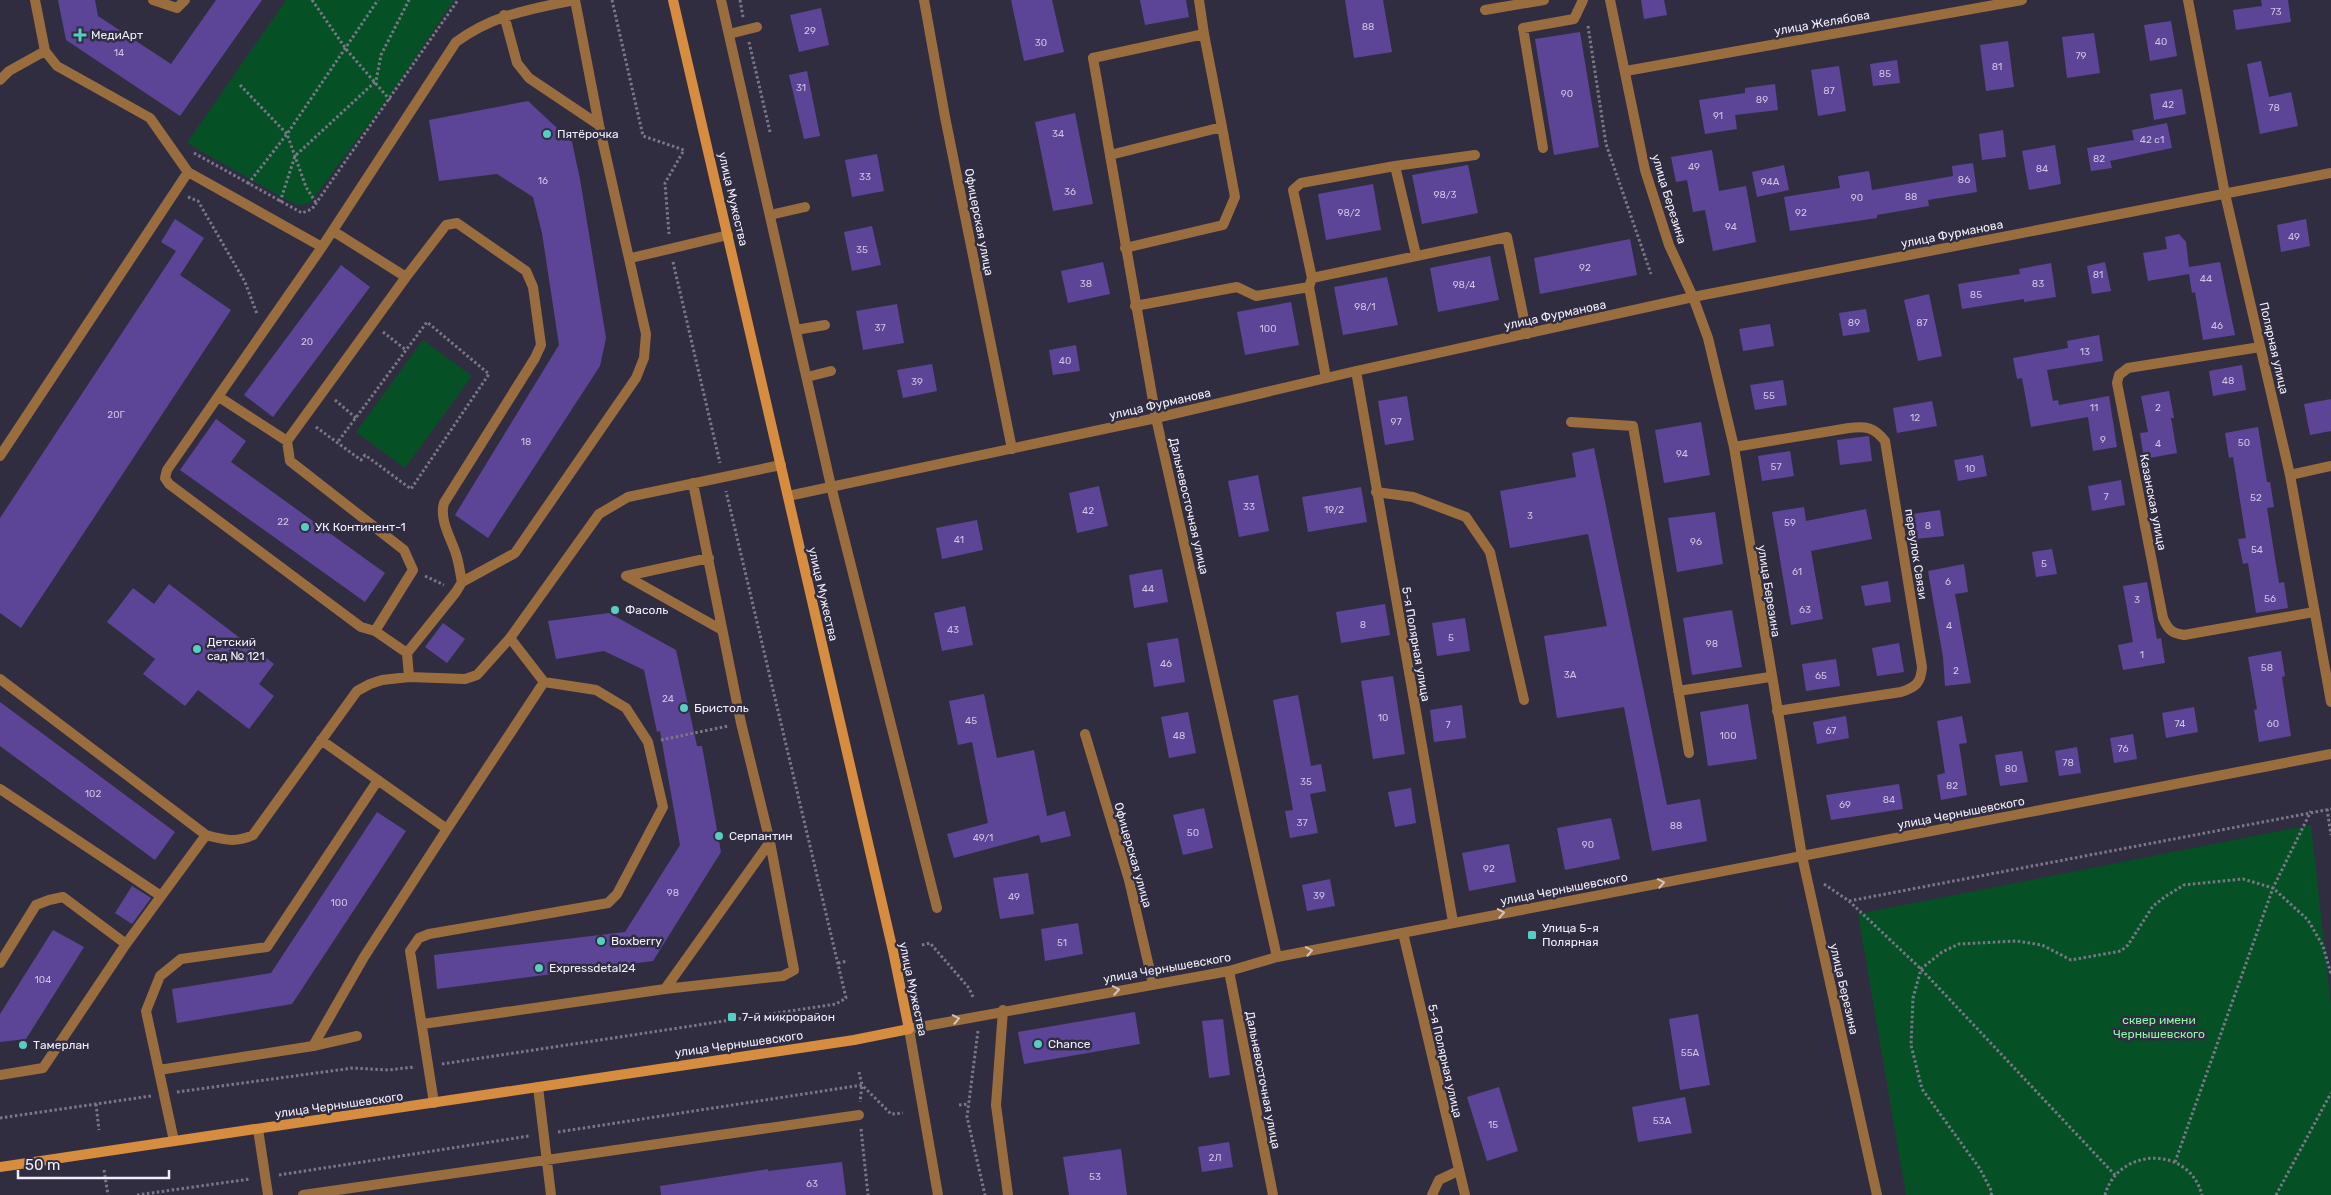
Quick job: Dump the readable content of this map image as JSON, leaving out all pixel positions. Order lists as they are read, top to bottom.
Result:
{
  "streets": {
    "main road": ["улица Мужества", "улица Чернышевского"],
    "street": [
      "улица Желябова",
      "улица Березина",
      "Офицерская улица",
      "улица Фурманова",
      "Полярная улица",
      "Казанская улица",
      "Дальневосточная улица",
      "переулок Связи",
      "5-я Полярная улица"
    ]
  },
  "crossings": [
    ["улица Желябова", "улица Березина"],
    ["улица Мужества", "улица Фурманова"],
    ["улица Мужества", "улица Чернышевского"],
    ["улица Березина", "улица Фурманова"],
    ["улица Березина", "переулок Связи"],
    ["улица Березина", "улица Чернышевского"],
    ["Офицерская улица", "улица Фурманова"],
    ["Офицерская улица", "улица Чернышевского"],
    ["улица Фурманова", "Полярная улица"],
    ["улица Фурманова", "Дальневосточная улица"],
    ["улица Фурманова", "5-я Полярная улица"],
    ["Полярная улица", "Казанская улица"],
    ["Дальневосточная улица", "улица Чернышевского"],
    ["5-я Полярная улица", "улица Чернышевского"]
  ],
  "parks": ["сквер имени Чернышевского"],
  "places": {
    "health": ["МедиАрт"],
    "other": [
      "Пятёрочка",
      "УК Континент-1",
      "Фасоль",
      "Детский сад № 121",
      "Бристоль",
      "Серпантин",
      "Boxberry",
      "Expressdetal24",
      "Chance",
      "Тамерлан"
    ],
    "transit": ["Улица 5-я Полярная", "7-й микрорайон"]
  },
  "house_numbers": [
    "73",
    "88",
    "29",
    "40",
    "30",
    "14",
    "79",
    "81",
    "85",
    "31",
    "87",
    "90",
    "89",
    "42",
    "78",
    "91",
    "34",
    "42 с1",
    "82",
    "49",
    "84",
    "33",
    "86",
    "16",
    "94А",
    "36",
    "98/3",
    "88",
    "90",
    "98/2",
    "92",
    "94",
    "49",
    "35",
    "92",
    "81",
    "44",
    "38",
    "83",
    "98/4",
    "85",
    "98/1",
    "89",
    "87",
    "46",
    "37",
    "100",
    "20",
    "13",
    "40",
    "48",
    "39",
    "55",
    "11",
    "2",
    "20Г",
    "12",
    "97",
    "9",
    "18",
    "50",
    "4",
    "94",
    "57",
    "10",
    "7",
    "52",
    "33",
    "19/2",
    "42",
    "3",
    "22",
    "59",
    "8",
    "41",
    "96",
    "54",
    "5",
    "61",
    "6",
    "44",
    "56",
    "3",
    "63",
    "8",
    "4",
    "43",
    "5",
    "98",
    "1",
    "46",
    "58",
    "2",
    "3А",
    "65",
    "24",
    "10",
    "45",
    "74",
    "60",
    "7",
    "67",
    "48",
    "100",
    "76",
    "78",
    "80",
    "35",
    "82",
    "102",
    "84",
    "69",
    "37",
    "88",
    "50",
    "49/1",
    "90",
    "92",
    "98",
    "39",
    "49",
    "100",
    "51",
    "104",
    "55А",
    "53А",
    "15",
    "2Л",
    "53",
    "63"
  ],
  "scale_bar": "50 m"
}
